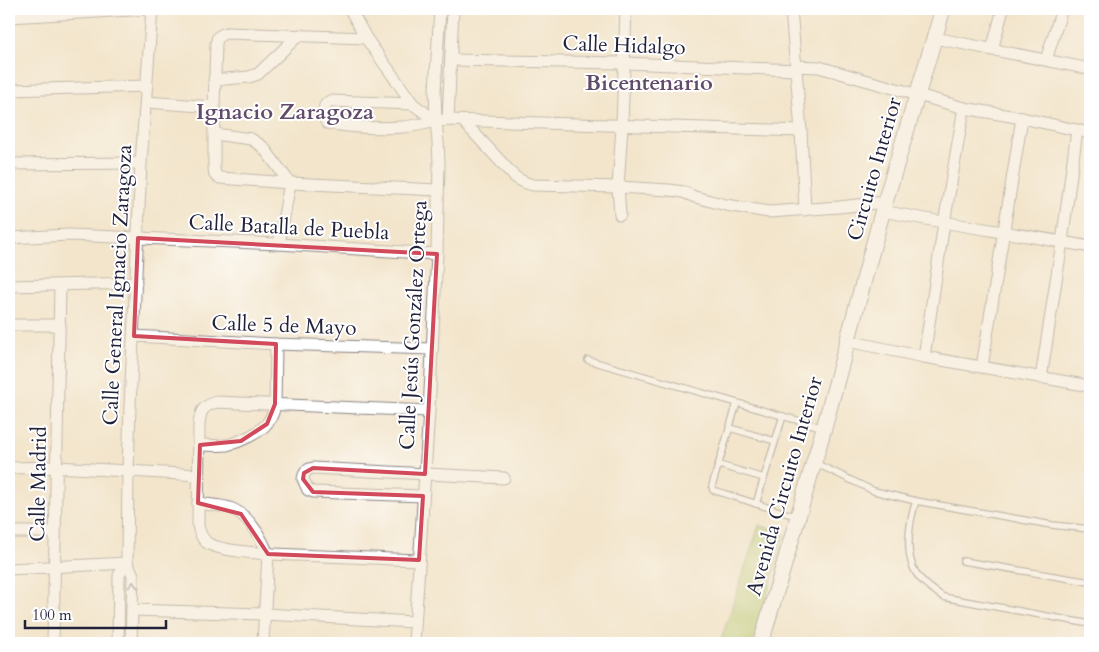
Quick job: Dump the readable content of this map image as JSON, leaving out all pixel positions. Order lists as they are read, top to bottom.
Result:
{
  "streets": {
    "main road": ["Circuito Interior", "Avenida Circuito Interior"],
    "street": [
      "Calle Hidalgo",
      "Calle Batalla de Puebla",
      "Calle General Ignacio Zaragoza",
      "Calle 5 de Mayo",
      "Calle Jesús González Ortega",
      "Calle Madrid"
    ]
  },
  "crossings": [
    ["Calle Hidalgo", "Circuito Interior"],
    ["Circuito Interior", "Avenida Circuito Interior"],
    ["Calle Batalla de Puebla", "Calle General Ignacio Zaragoza"],
    ["Calle Batalla de Puebla", "Calle Jesús González Ortega"],
    ["Calle General Ignacio Zaragoza", "Calle 5 de Mayo"],
    ["Calle 5 de Mayo", "Calle Jesús González Ortega"]
  ],
  "districts": ["Bicentenario", "Ignacio Zaragoza"],
  "scale_bar": "100 m"
}
